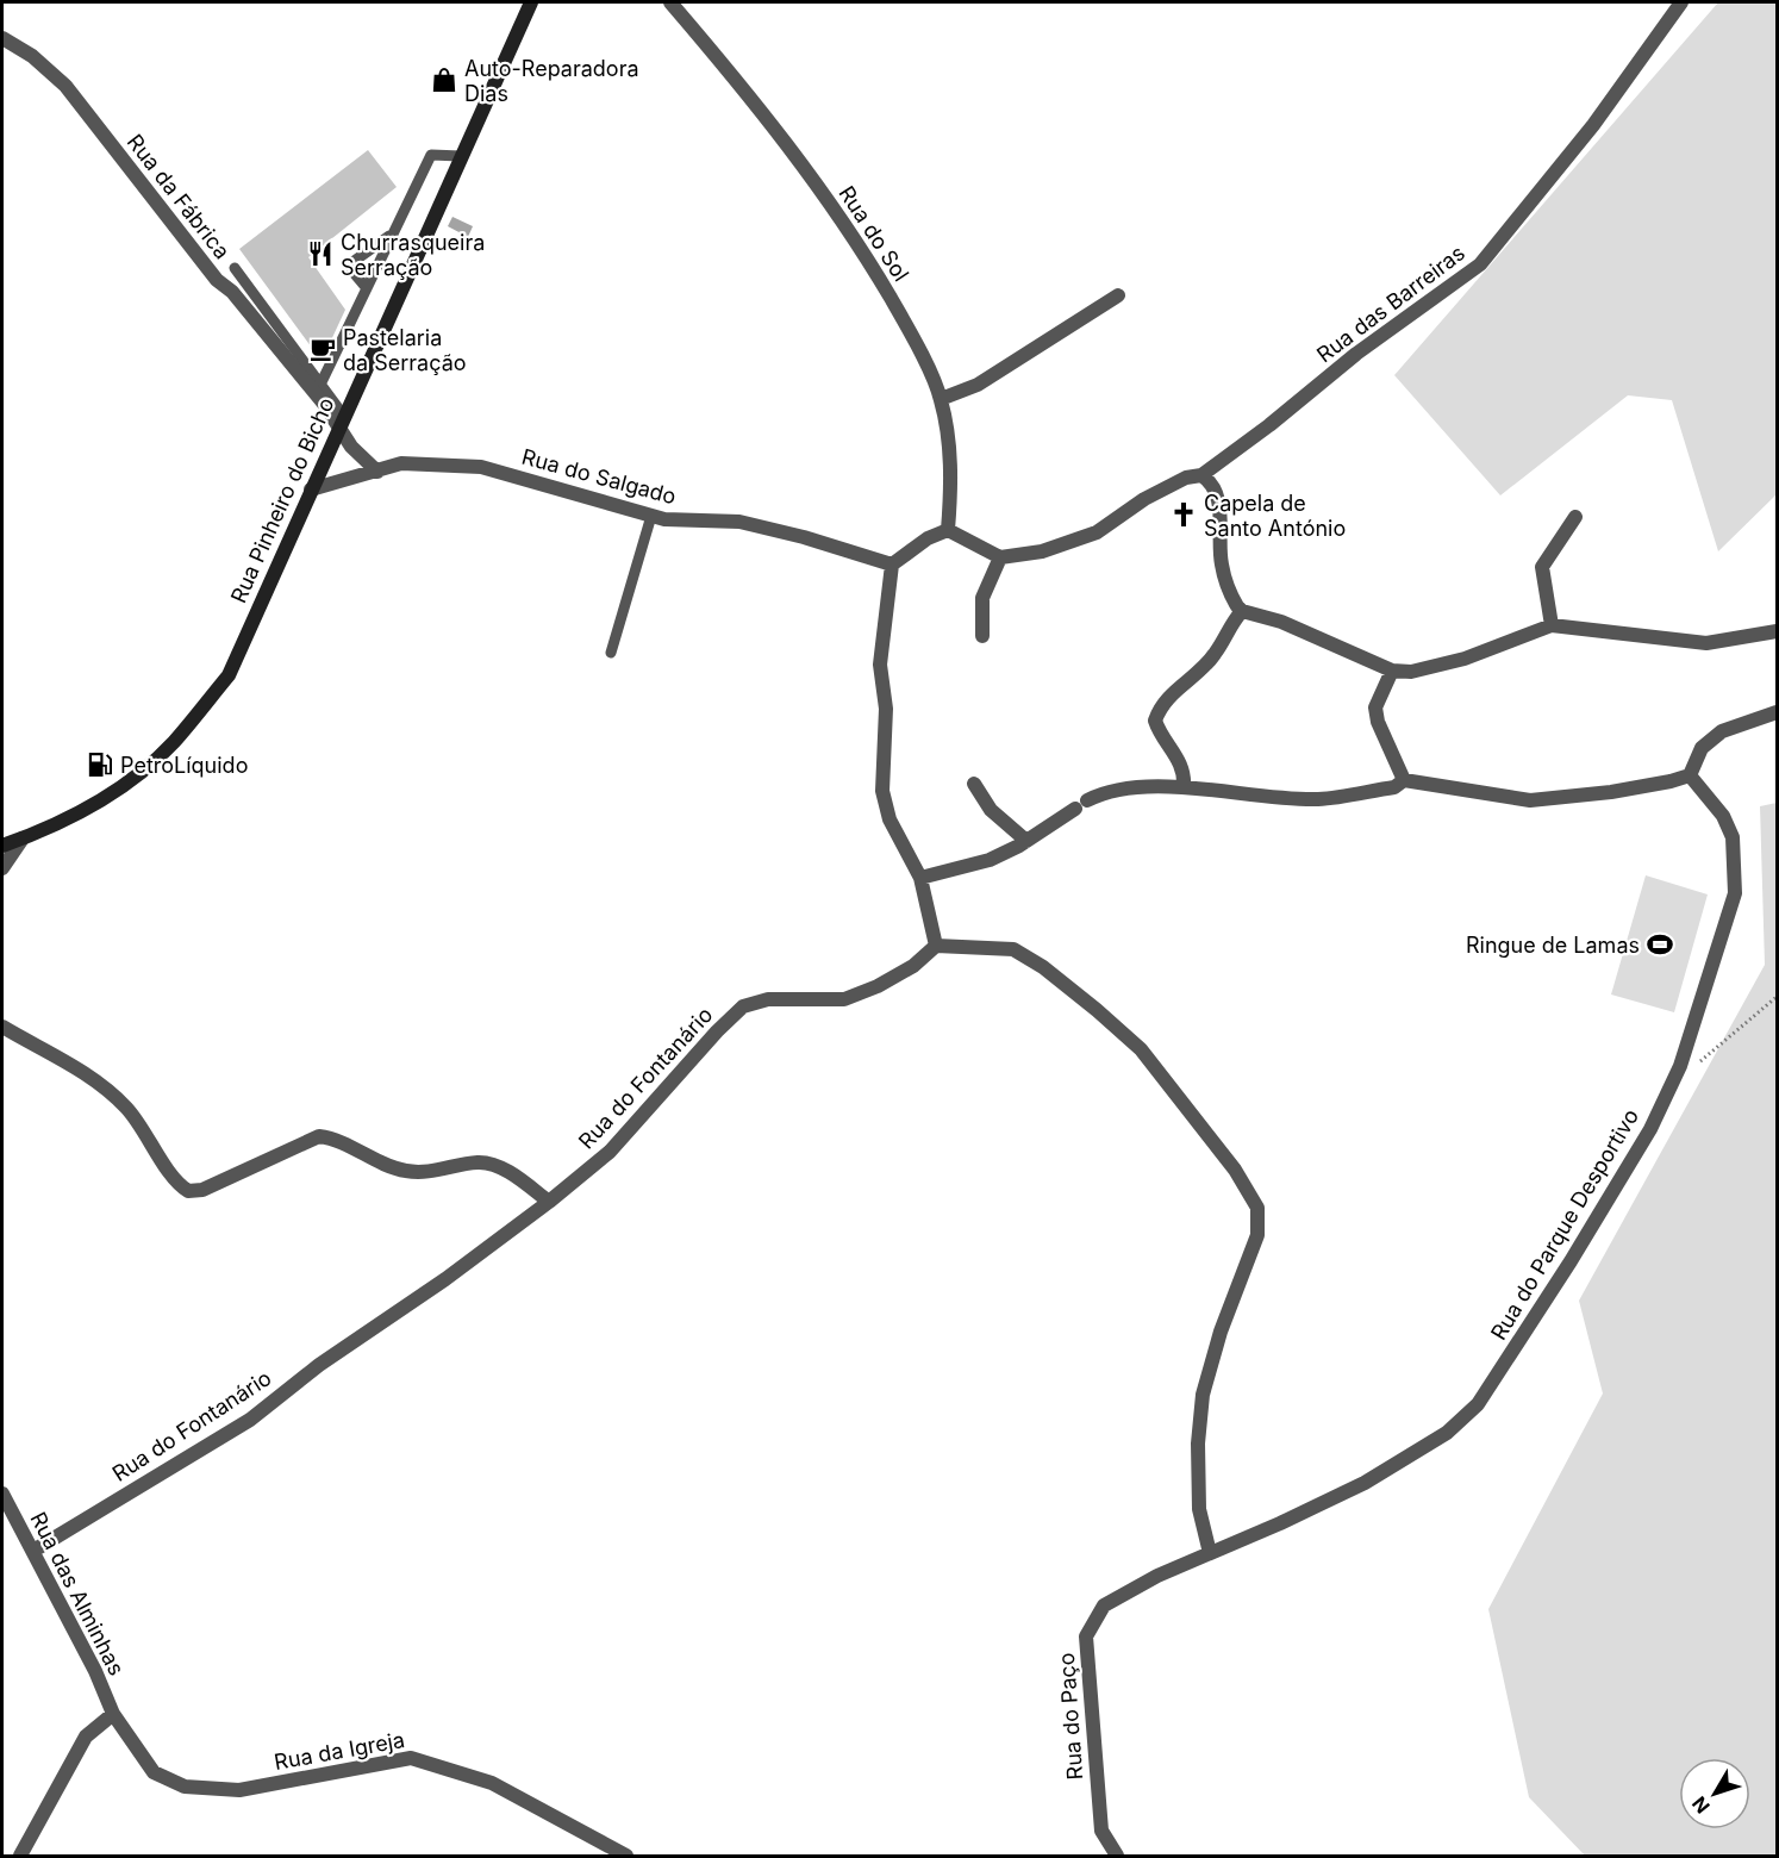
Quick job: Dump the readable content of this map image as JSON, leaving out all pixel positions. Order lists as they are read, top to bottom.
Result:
{
  "streets": {
    "main road": ["Rua Pinheiro do Bicho"],
    "street": [
      "Rua da Fábrica",
      "Rua do Sol",
      "Rua das Barreiras",
      "Rua do Salgado",
      "Rua do Fontanário",
      "Rua do Parque Desportivo",
      "Rua das Alminhas",
      "Rua do Paço",
      "Rua da Igreja"
    ]
  },
  "crossings": [
    ["Rua da Fábrica", "Rua Pinheiro do Bicho"],
    ["Rua do Salgado", "Rua Pinheiro do Bicho"],
    ["Rua do Fontanário", "Rua das Alminhas"],
    ["Rua do Parque Desportivo", "Rua do Paço"],
    ["Rua das Alminhas", "Rua da Igreja"]
  ],
  "places": {
    "shop": ["Auto-Reparadora Dias"],
    "restaurant": ["Churrasqueira Serração"],
    "cafe": ["Pastelaria da Serração"],
    "church": ["Capela de Santo António"],
    "fuel station": ["PetroLíquido"],
    "sports": ["Ringue de Lamas"]
  },
  "north": "bottom left"
}
